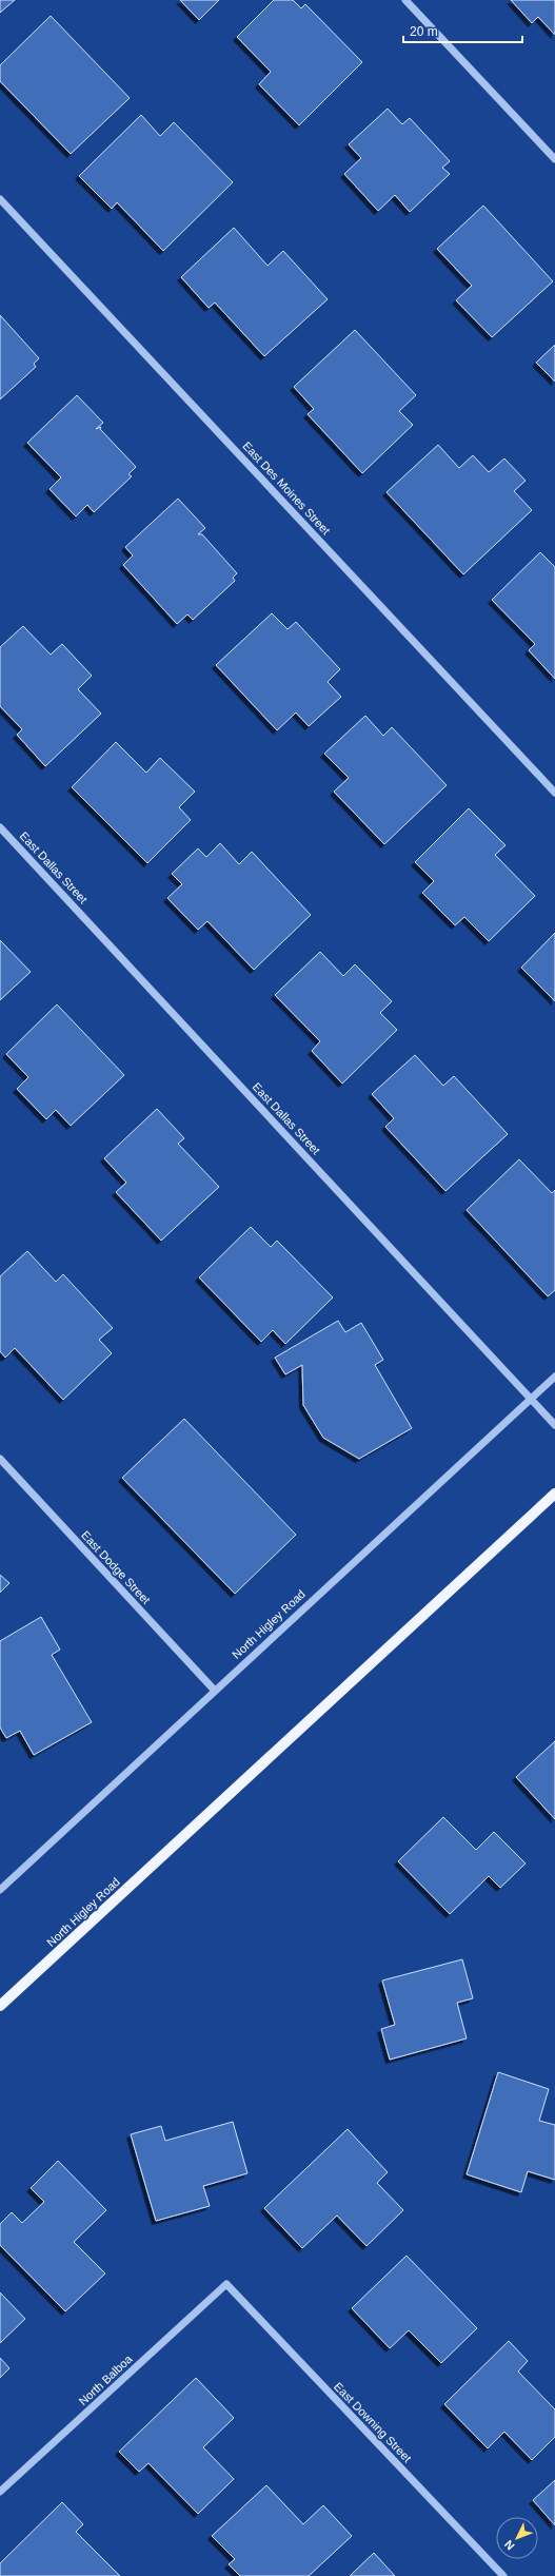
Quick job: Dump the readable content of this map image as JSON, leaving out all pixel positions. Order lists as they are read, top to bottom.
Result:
{
  "streets": {
    "main road": ["North Higley Road"],
    "street": [
      "East Des Moines Street",
      "East Dallas Street",
      "East Dodge Street",
      "North Balboa",
      "East Downing Street"
    ]
  },
  "crossings": [
    ["East Dallas Street", "North Higley Road"],
    ["East Dodge Street", "North Higley Road"],
    ["North Balboa", "East Downing Street"]
  ],
  "scale_bar": "20 m",
  "north": "bottom left"
}
